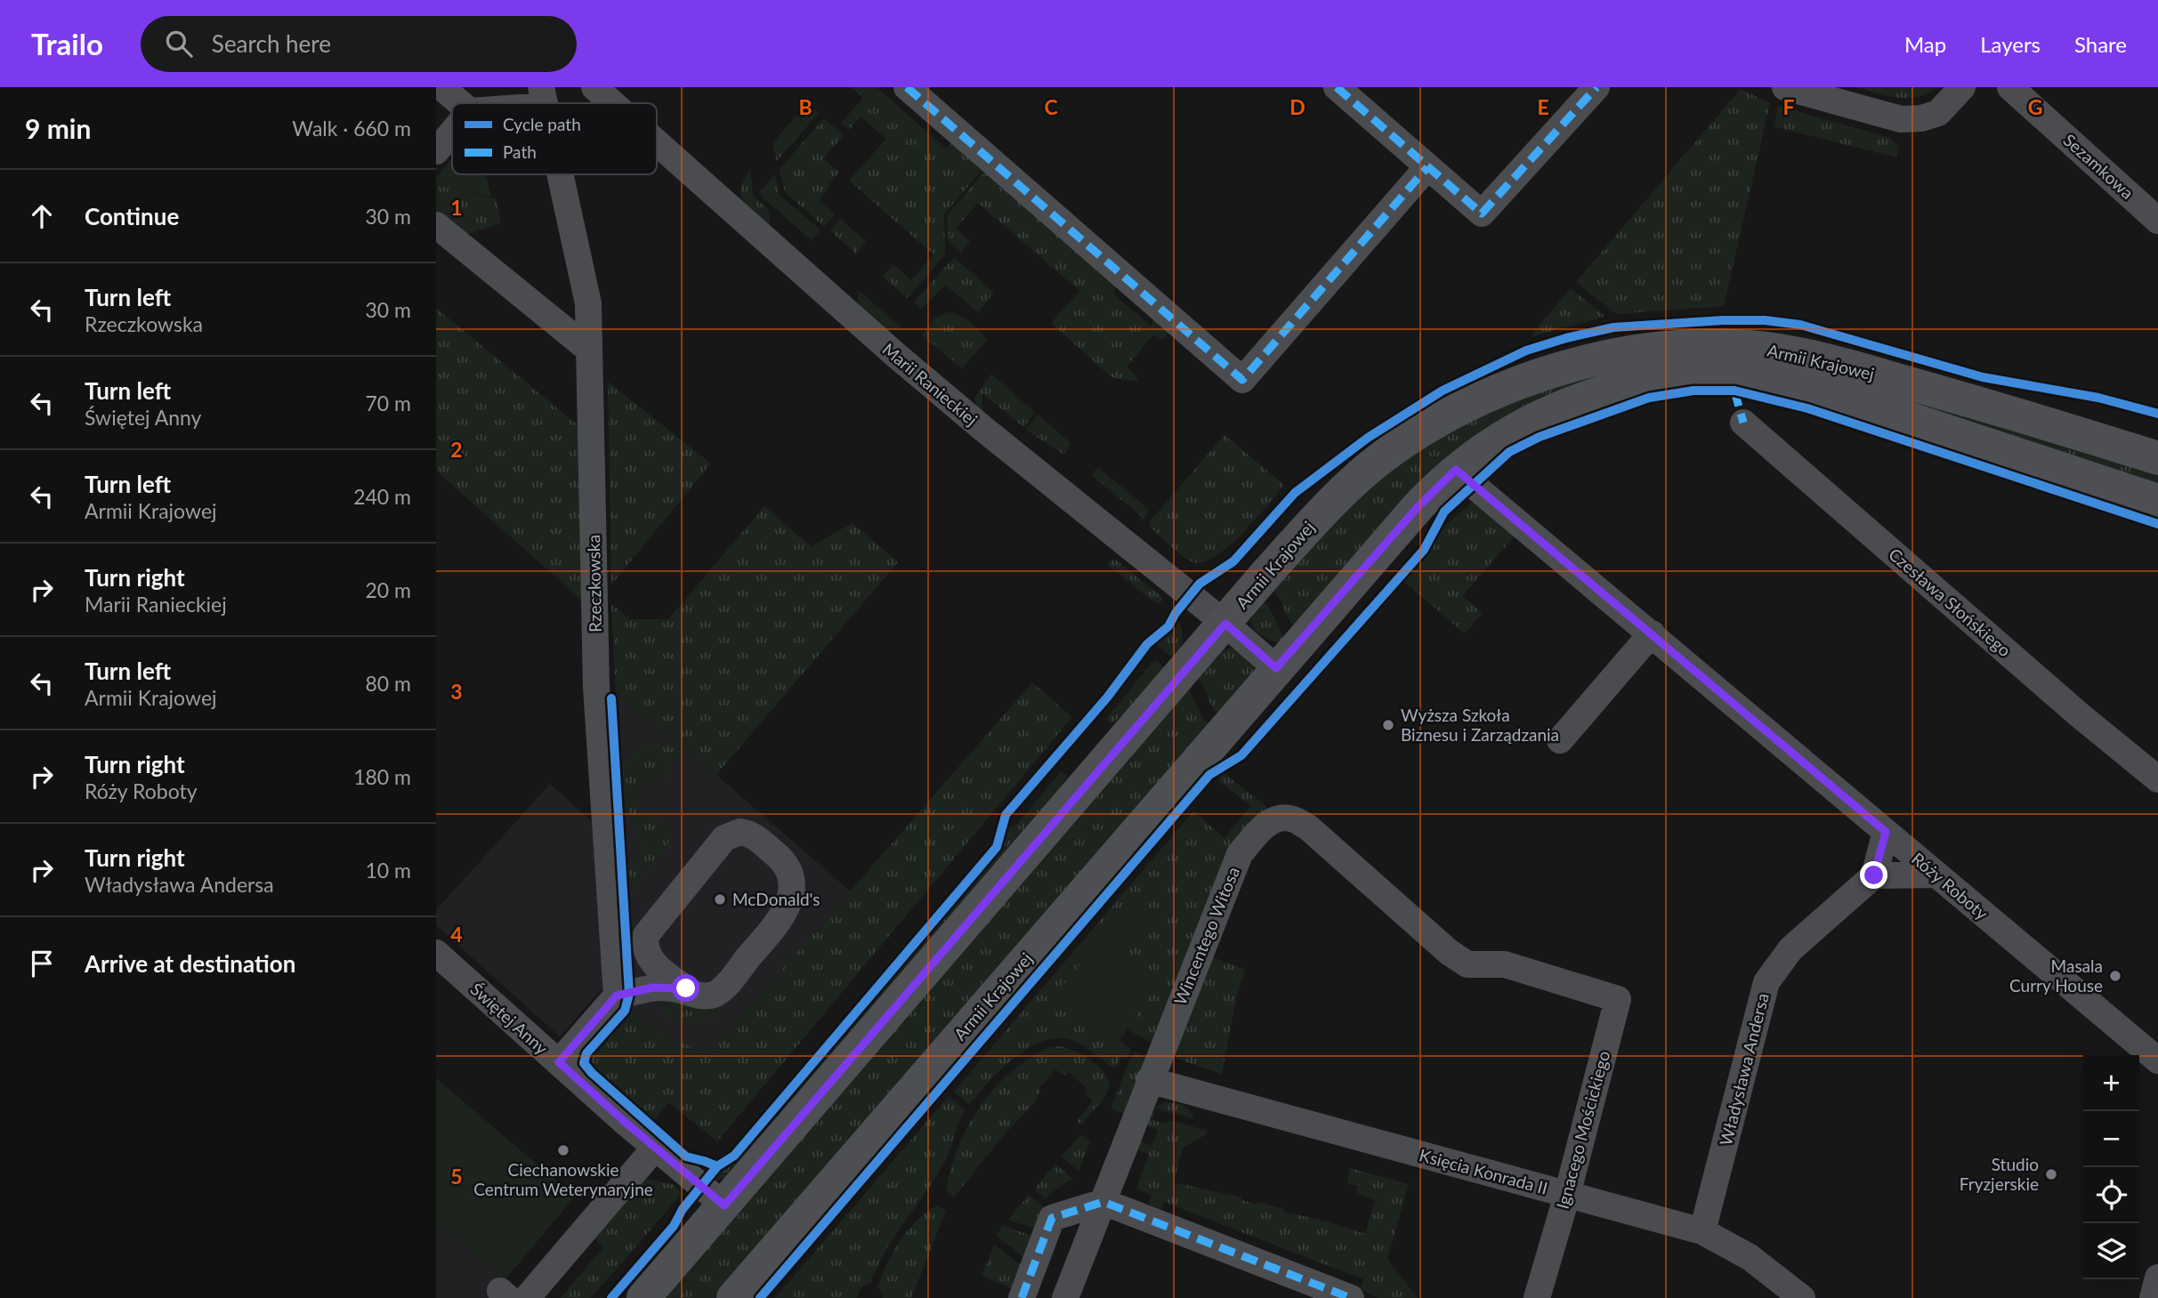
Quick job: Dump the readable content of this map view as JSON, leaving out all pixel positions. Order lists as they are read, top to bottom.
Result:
{
  "streets": {
    "main road": ["Armii Krajowej"],
    "street": [
      "Sezamkowa",
      "Marii Ranieckiej",
      "Rzeczkowska",
      "Czesława Słońskiego",
      "Róży Roboty",
      "Wincentego Witosa",
      "Świętej Anny",
      "Władysława Andersa",
      "Ignacego Mościckiego",
      "Księcia Konrada II"
    ]
  },
  "crossings": [
    ["Armii Krajowej", "Marii Ranieckiej"],
    ["Armii Krajowej", "Róży Roboty"],
    ["Armii Krajowej", "Świętej Anny"],
    ["Wincentego Witosa", "Ignacego Mościckiego"],
    ["Wincentego Witosa", "Księcia Konrada II"],
    ["Władysława Andersa", "Księcia Konrada II"],
    ["Ignacego Mościckiego", "Księcia Konrada II"]
  ],
  "places": [
    "Wyższa Szkoła Biznesu i Zarządzania",
    "McDonald's",
    "Masala Curry House",
    "Ciechanowskie Centrum Weterynaryjne",
    "Studio Fryzjerskie"
  ],
  "legend": ["Cycle path", "Path"],
  "page": {
    "header": "Trailo",
    "search": "Search here",
    "nav": ["Map", "Layers", "Share"],
    "heading": ["9 min", "Walk · 660 m"],
    "list": [
      ["Continue", "30 m"],
      ["Turn left", "Rzeczkowska", "30 m"],
      ["Turn left", "Świętej Anny", "70 m"],
      ["Turn left", "Armii Krajowej", "240 m"],
      ["Turn right", "Marii Ranieckiej", "20 m"],
      ["Turn left", "Armii Krajowej", "80 m"],
      ["Turn right", "Róży Roboty", "180 m"],
      ["Turn right", "Władysława Andersa", "10 m"],
      "Arrive at destination"
    ],
    "map_buttons": ["+", "−"]
  },
  "grid": {
    "columns": [
      "B",
      "C",
      "D",
      "E",
      "F",
      "G"
    ],
    "rows": [
      "1",
      "2",
      "3",
      "4",
      "5"
    ]
  }
}
